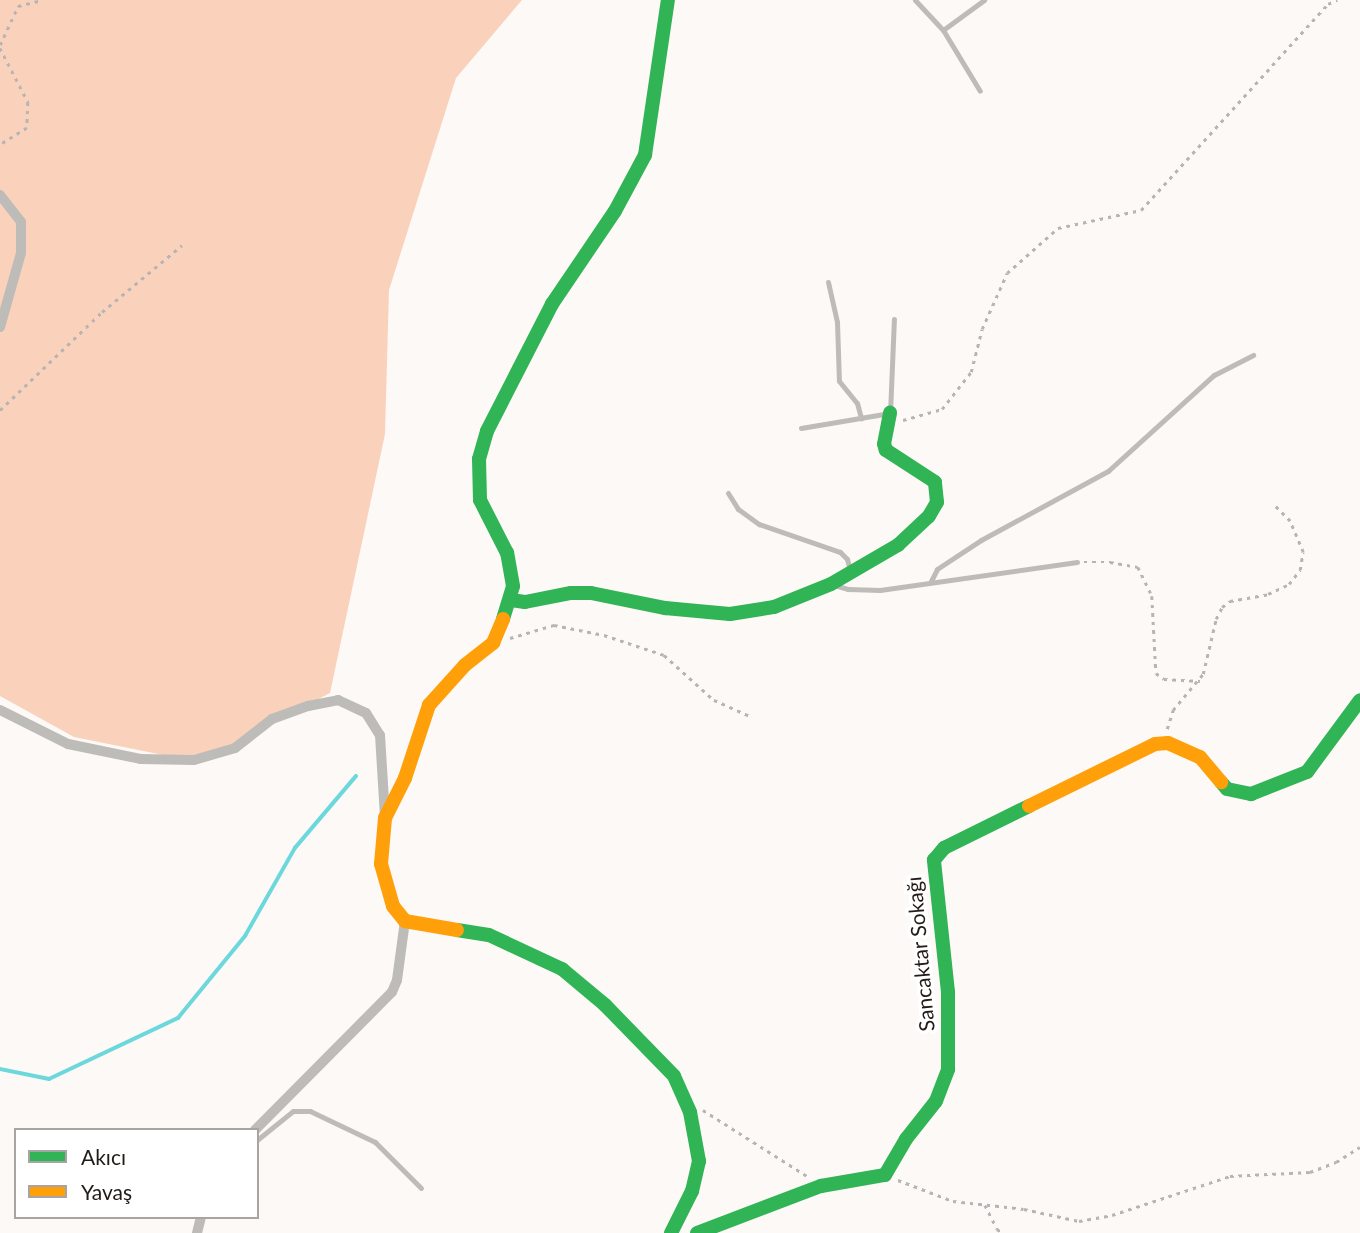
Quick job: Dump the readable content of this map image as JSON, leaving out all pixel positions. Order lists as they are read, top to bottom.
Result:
{
  "streets": {
    "street": ["Sancaktar Sokağı"]
  },
  "legend": ["Akıcı", "Yavaş"]
}
